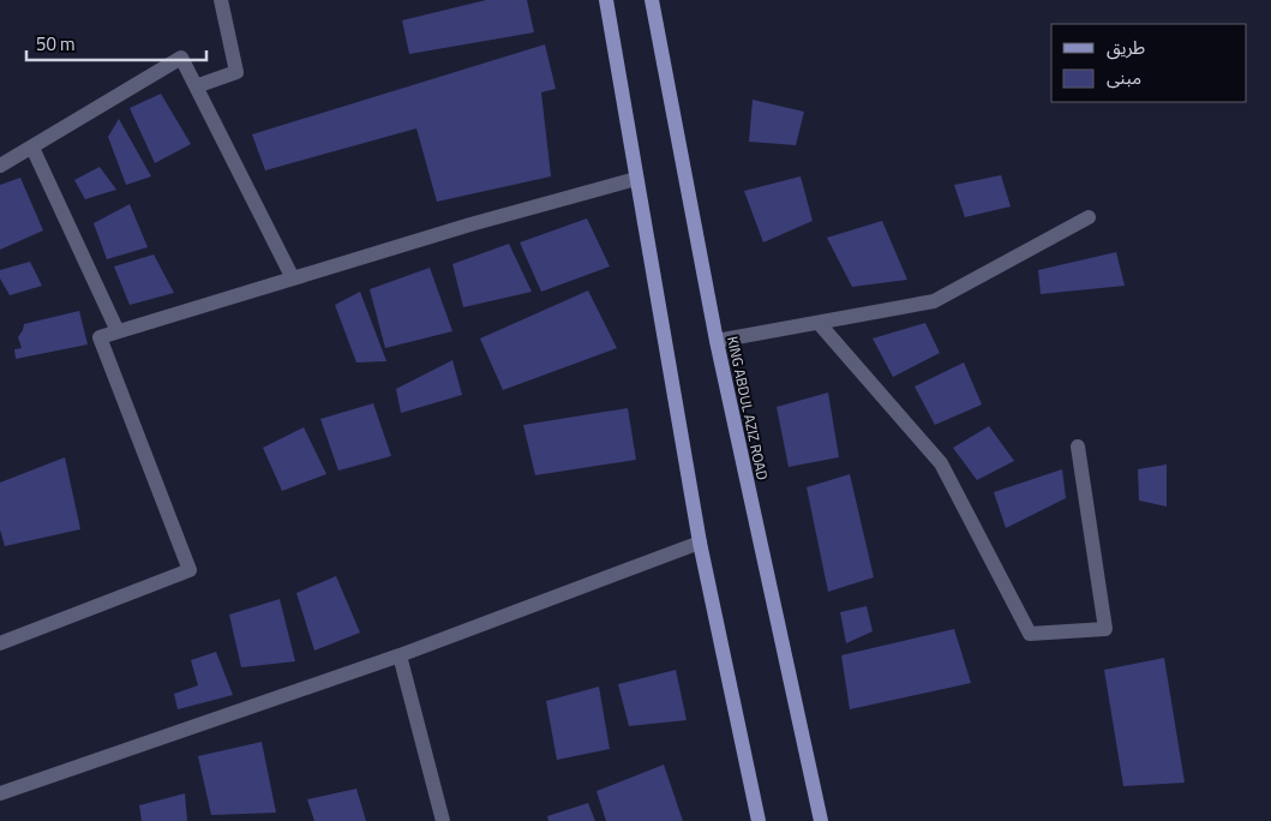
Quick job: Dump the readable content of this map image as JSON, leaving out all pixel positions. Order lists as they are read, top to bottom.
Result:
{
  "streets": {
    "main road": ["KING ABDUL AZIZ ROAD"]
  },
  "legend": ["طريق", "مبنى"],
  "scale_bar": "50 m"
}
